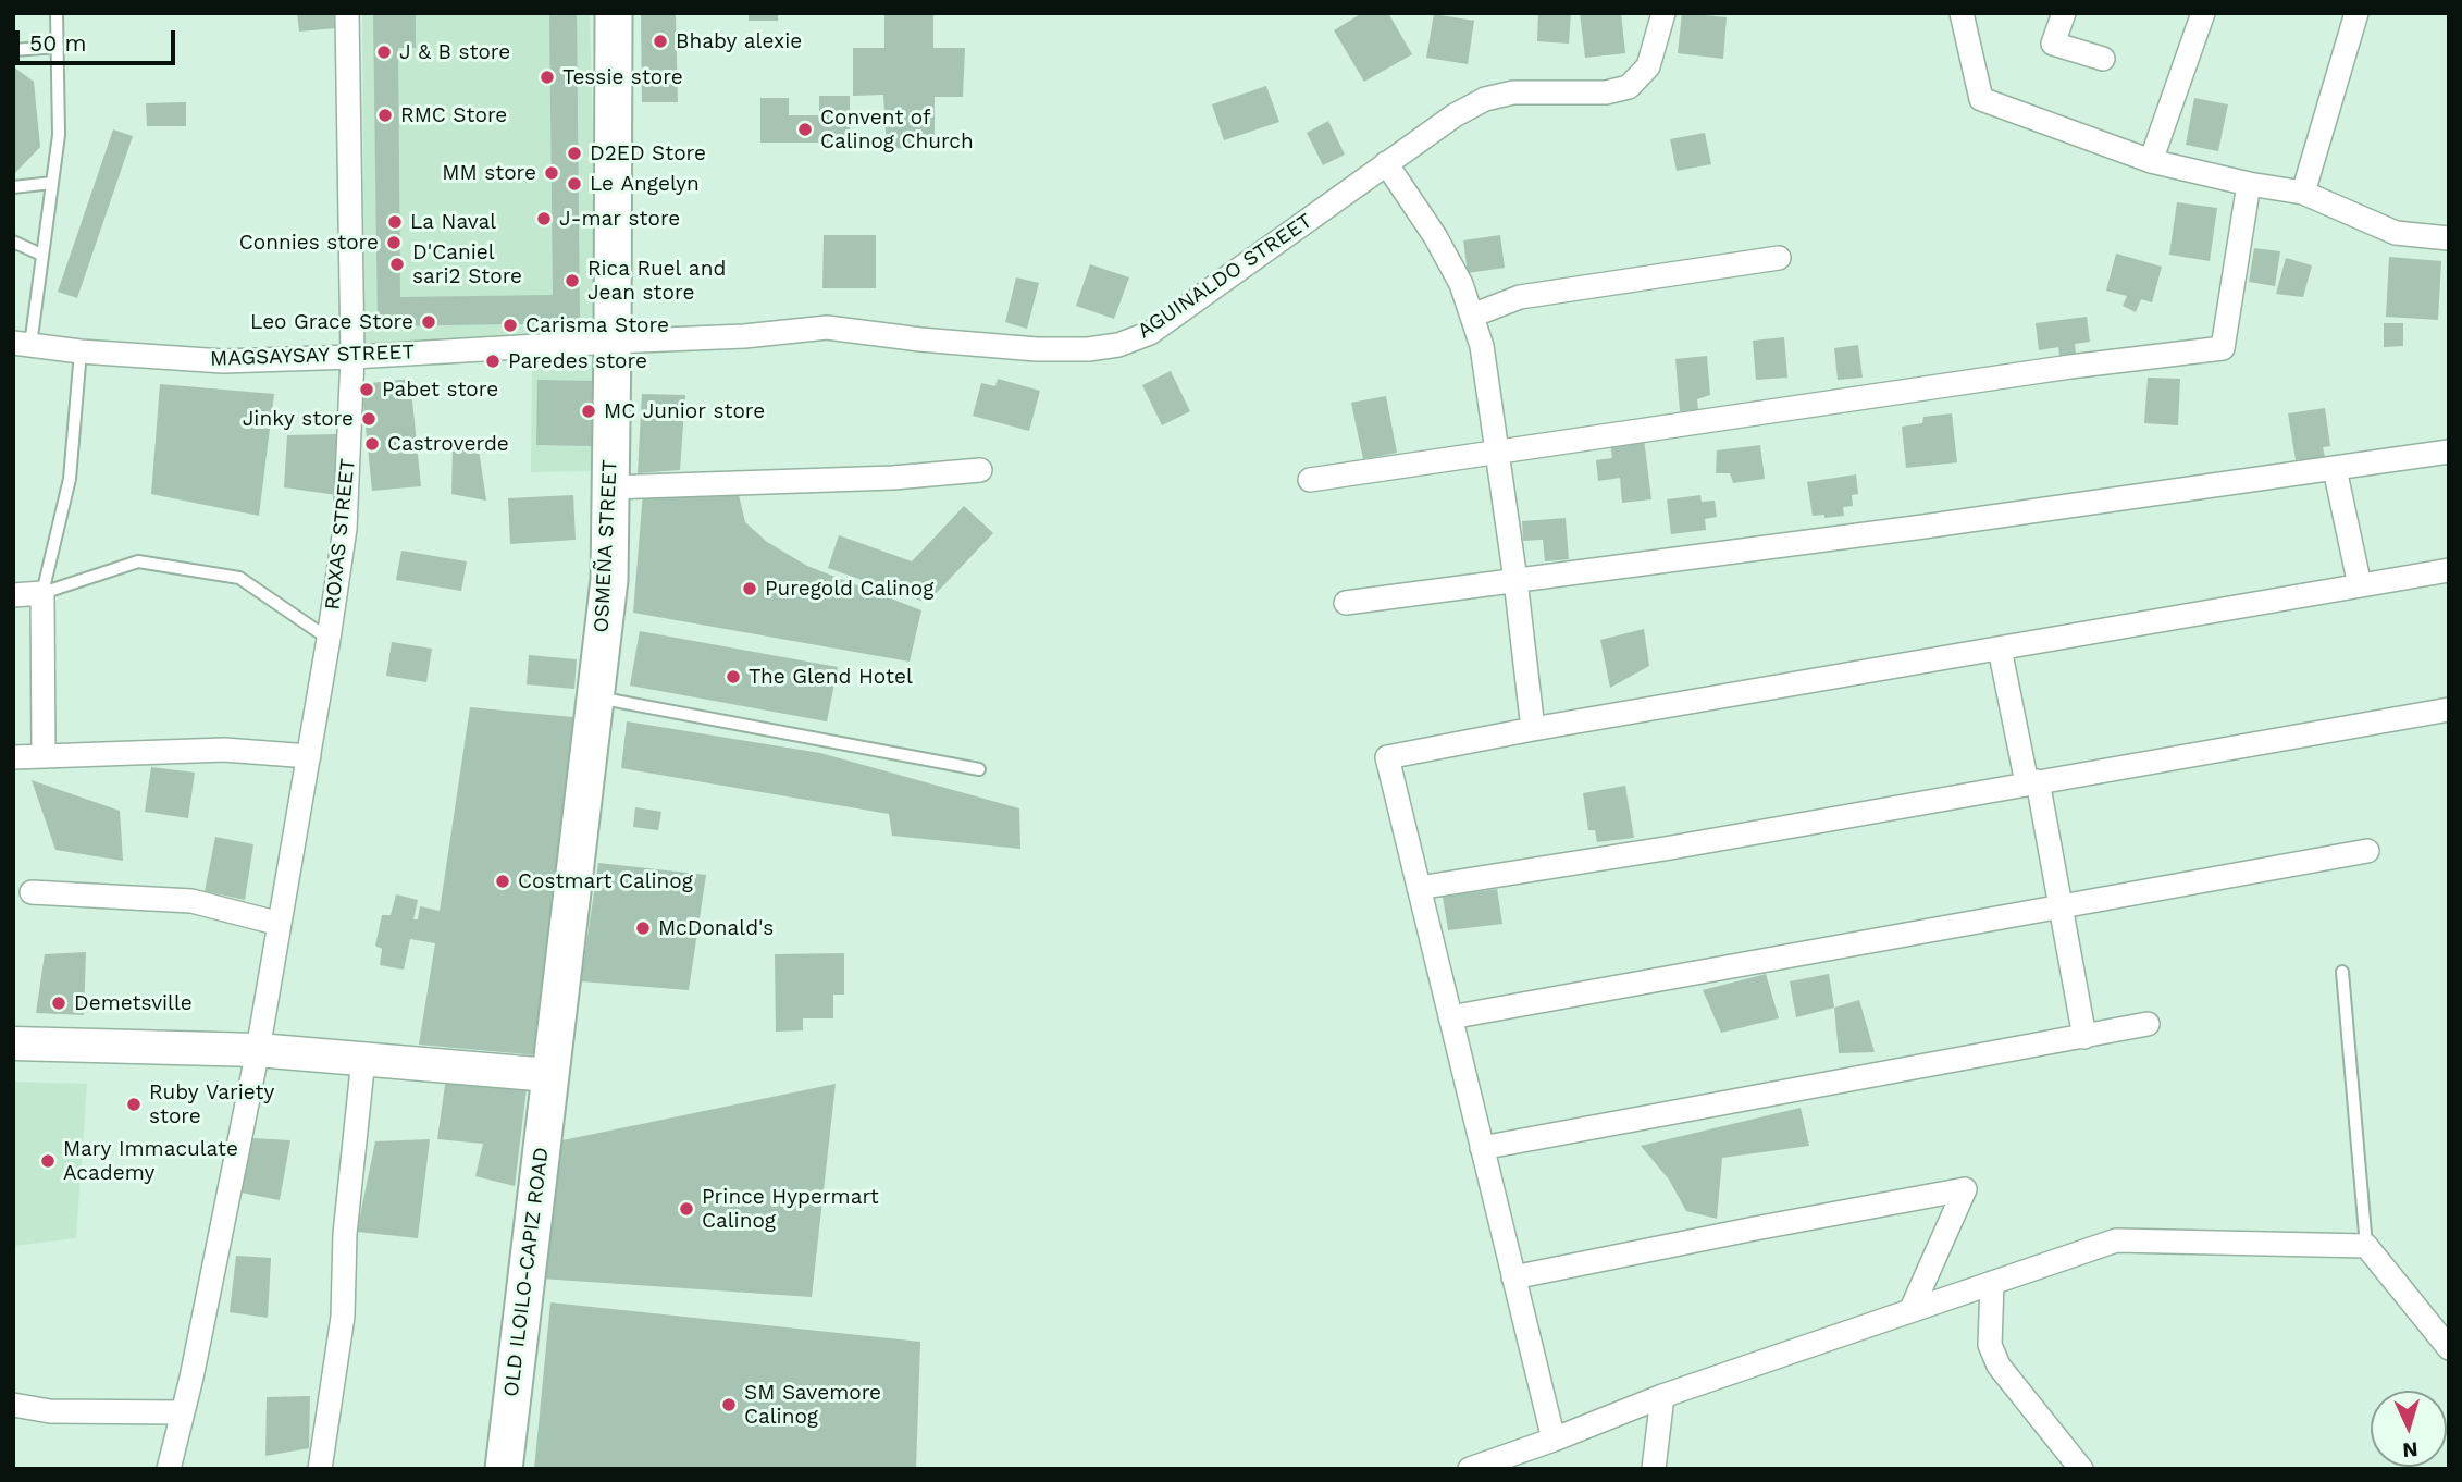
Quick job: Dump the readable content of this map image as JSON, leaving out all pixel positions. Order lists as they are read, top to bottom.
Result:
{
  "streets": {
    "main road": ["OSMEÑA STREET", "OLD ILOILO-CAPIZ ROAD"],
    "street": ["AGUINALDO STREET", "MAGSAYSAY STREET", "ROXAS STREET"]
  },
  "crossings": [
    ["AGUINALDO STREET", "MAGSAYSAY STREET"],
    ["AGUINALDO STREET", "OSMEÑA STREET"],
    ["MAGSAYSAY STREET", "ROXAS STREET"],
    ["MAGSAYSAY STREET", "OSMEÑA STREET"],
    ["OSMEÑA STREET", "OLD ILOILO-CAPIZ ROAD"]
  ],
  "places": [
    "Bhaby alexie",
    "J & B store",
    "Tessie store",
    "RMC Store",
    "Convent of Calinog Church",
    "D2ED Store",
    "MM store",
    "Le Angelyn",
    "J-mar store",
    "La Naval",
    "Connies store",
    "D'Caniel sari2 Store",
    "Rica Ruel and Jean store",
    "Leo Grace Store",
    "Carisma Store",
    "Paredes store",
    "Pabet store",
    "MC Junior store",
    "Jinky store",
    "Castroverde",
    "Puregold Calinog",
    "The Glend Hotel",
    "Costmart Calinog",
    "McDonald's",
    "Demetsville",
    "Ruby Variety store",
    "Mary Immaculate Academy",
    "Prince Hypermart Calinog",
    "SM Savemore Calinog"
  ],
  "scale_bar": "50 m",
  "north": "bottom"
}
